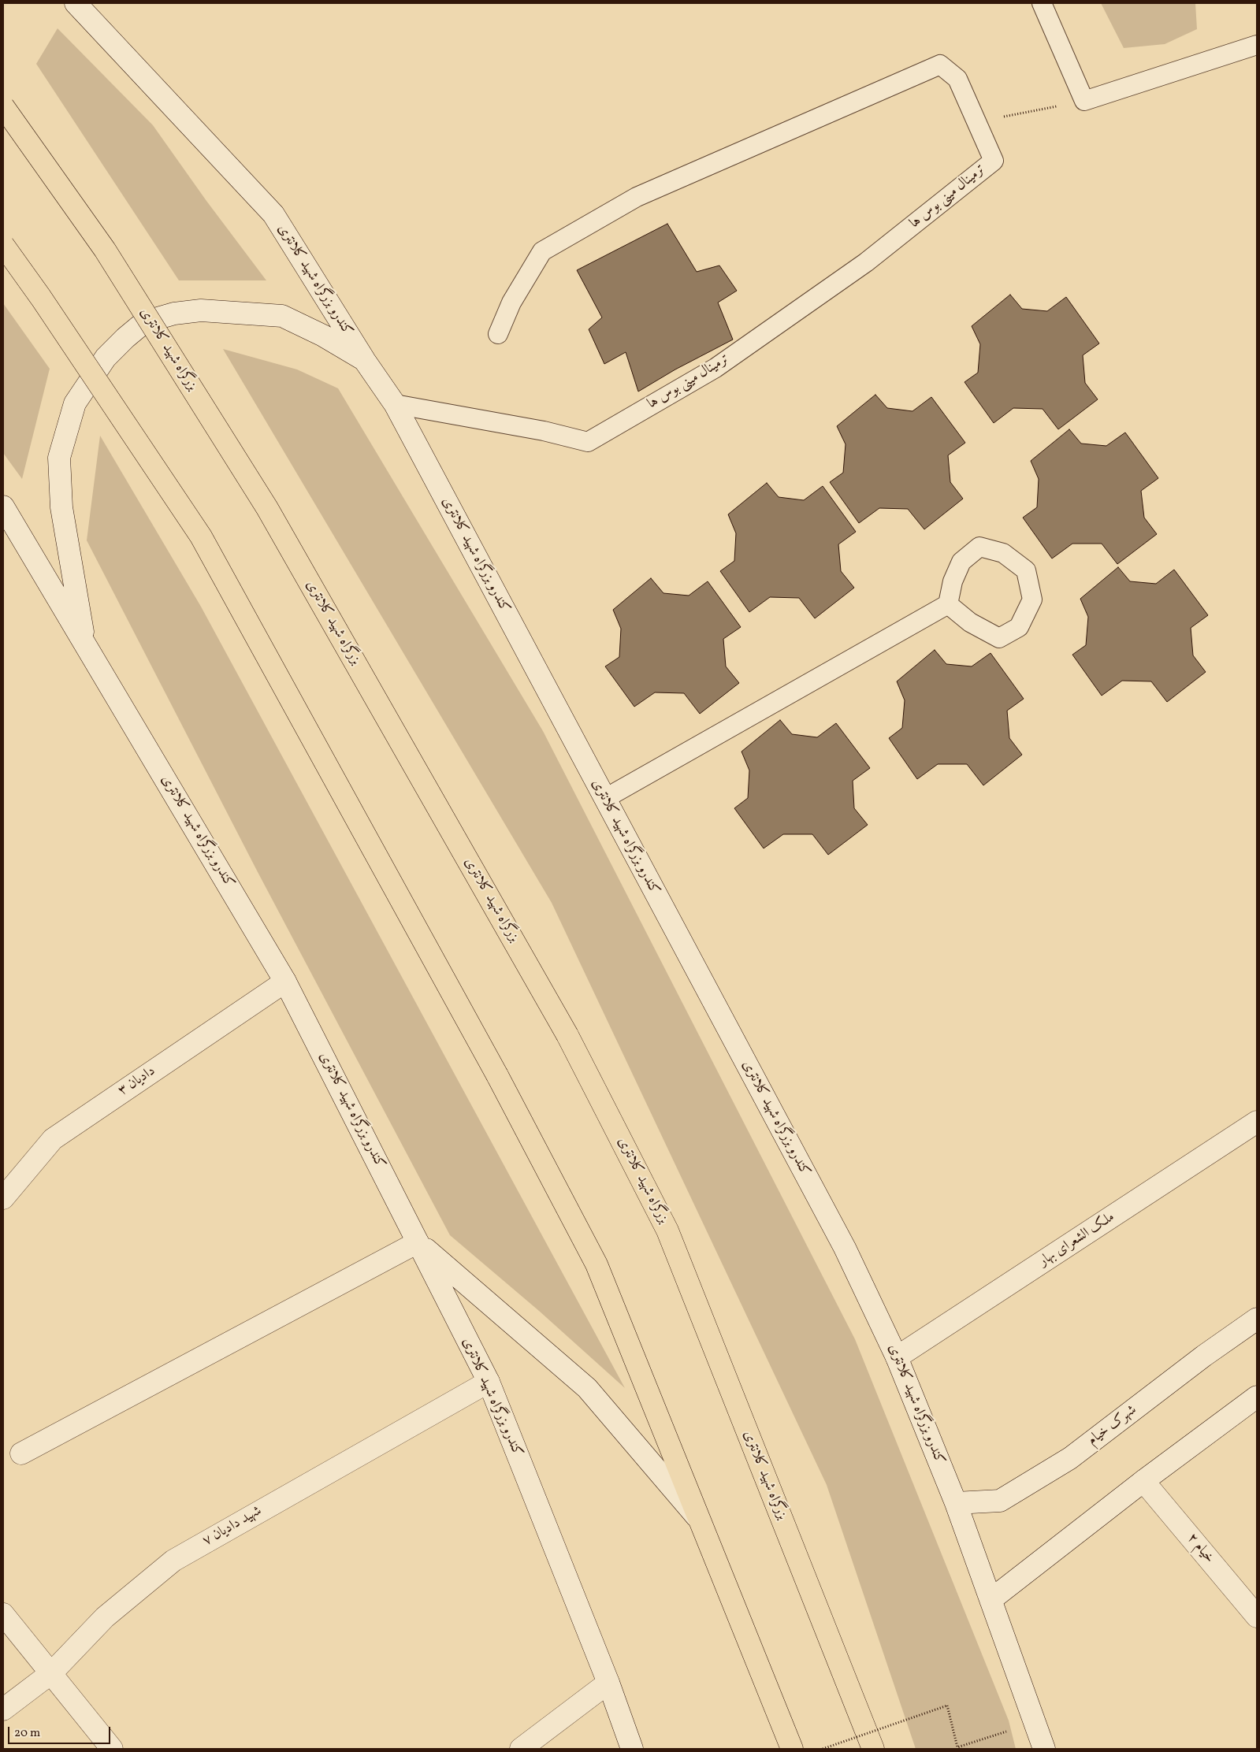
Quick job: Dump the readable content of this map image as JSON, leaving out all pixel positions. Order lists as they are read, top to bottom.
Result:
{
  "streets": {
    "highway": ["بزرگراه شهید کلانتری"],
    "main road": [
      "کندرو بزرگراه شهید کلانتری",
      "دادیان ۳",
      "ملک الشعرای بهار",
      "شهرک خیام",
      "شهید دادیان ۷",
      "خیام ۲"
    ],
    "lane": ["ترمینال مینی بوس ها"]
  },
  "crossings": [
    ["ترمینال مینی بوس ها", "کندرو بزرگراه شهید کلانتری"],
    ["کندرو بزرگراه شهید کلانتری", "دادیان ۳"],
    ["کندرو بزرگراه شهید کلانتری", "ملک الشعرای بهار"],
    ["کندرو بزرگراه شهید کلانتری", "شهرک خیام"],
    ["کندرو بزرگراه شهید کلانتری", "شهید دادیان ۷"]
  ],
  "scale_bar": "20 m"
}
